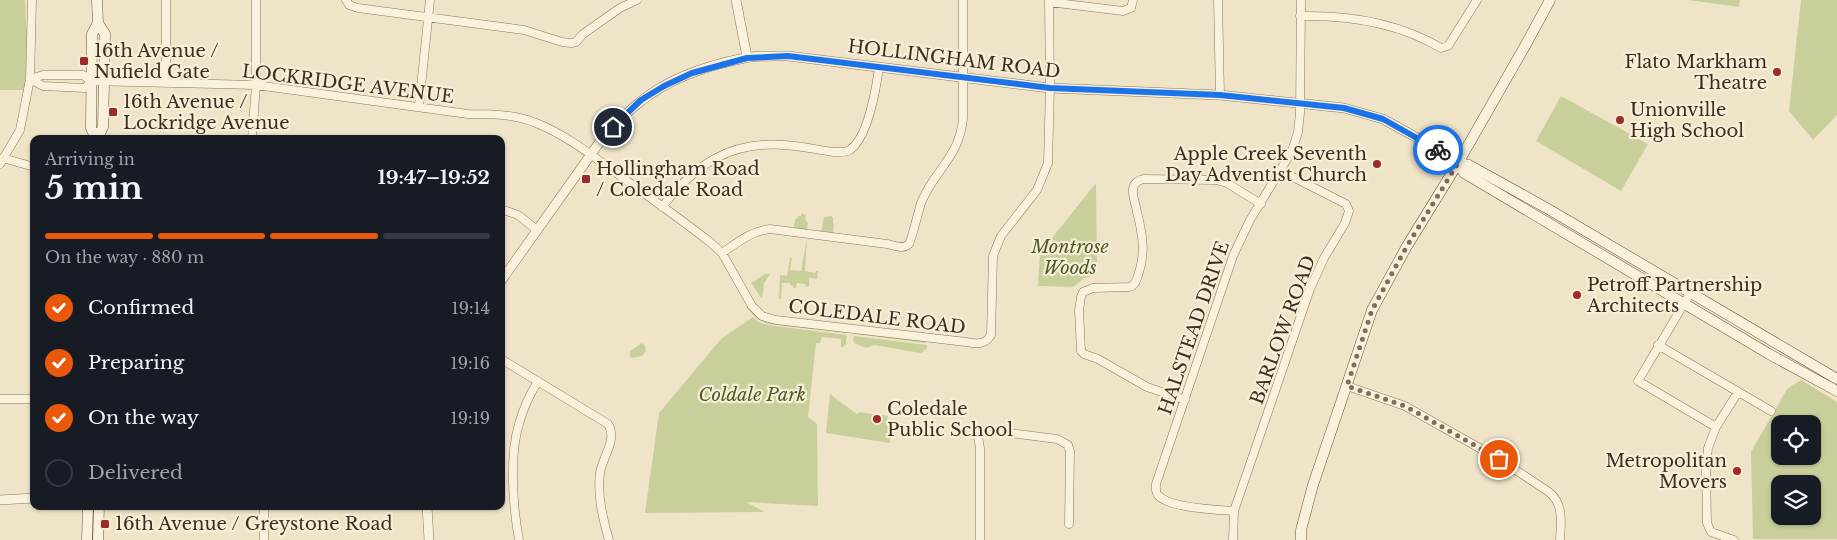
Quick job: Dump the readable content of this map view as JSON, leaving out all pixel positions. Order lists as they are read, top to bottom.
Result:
{
  "streets": {
    "street": [
      "HOLLINGHAM ROAD",
      "LOCKRIDGE AVENUE",
      "COLEDALE ROAD",
      "HALSTEAD DRIVE",
      "BARLOW ROAD"
    ]
  },
  "crossings": [
    ["HOLLINGHAM ROAD", "LOCKRIDGE AVENUE"],
    ["HOLLINGHAM ROAD", "COLEDALE ROAD"],
    ["HOLLINGHAM ROAD", "HALSTEAD DRIVE"],
    ["LOCKRIDGE AVENUE", "COLEDALE ROAD"],
    ["HALSTEAD DRIVE", "BARLOW ROAD"]
  ],
  "parks": ["Montrose Woods", "Coldale Park"],
  "places": {
    "transit": [
      "16th Avenue / Nufield Gate",
      "16th Avenue / Lockridge Avenue",
      "Hollingham Road / Coledale Road",
      "16th Avenue / Greystone Road"
    ],
    "other": [
      "Flato Markham Theatre",
      "Unionville High School",
      "Apple Creek Seventh Day Adventist Church",
      "Petroff Partnership Architects",
      "Coledale Public School",
      "Metropolitan Movers"
    ]
  },
  "page": {
    "heading": ["5 min", "Arriving in", "19:47–19:52"],
    "bar": "On the way · 880 m",
    "list": [
      ["Confirmed", "19:14"],
      ["Preparing", "19:16"],
      ["On the way", "19:19"],
      "Delivered"
    ]
  }
}
